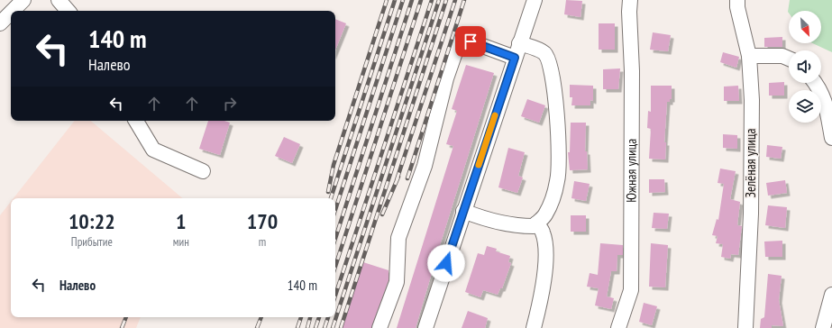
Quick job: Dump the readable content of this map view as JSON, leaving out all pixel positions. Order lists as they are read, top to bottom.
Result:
{
  "streets": {
    "street": ["Зелёная улица", "Южная улица"]
  },
  "north": "bottom right",
  "page": {
    "turn": ["140 m", "Налево"],
    "eta": [
      "10:22",
      "Прибытие",
      "1",
      "мин",
      "170",
      "m"
    ],
    "list": [
      {
        "name": "Налево",
        "value": "140 m"
      }
    ]
  }
}
